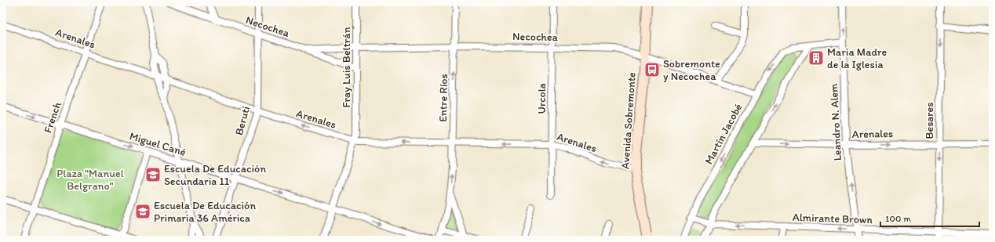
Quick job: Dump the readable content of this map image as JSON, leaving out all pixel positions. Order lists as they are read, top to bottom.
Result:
{
  "streets": {
    "main road": ["Avenida Sobremonte"],
    "street": [
      "Necochea",
      "Arenales",
      "Fray Luis Beltrán",
      "Entre Ríos",
      "Urcola",
      "French",
      "Beruti",
      "Besares",
      "Leandro N. Alem",
      "Martín Jacobé",
      "Miguel Cané",
      "Almirante Brown"
    ]
  },
  "crossings": [
    ["Necochea", "Fray Luis Beltrán"],
    ["Necochea", "Entre Ríos"],
    ["Necochea", "Urcola"],
    ["Necochea", "Beruti"],
    ["Necochea", "Avenida Sobremonte"],
    ["Necochea", "Martín Jacobé"],
    ["Arenales", "Fray Luis Beltrán"],
    ["Arenales", "Entre Ríos"],
    ["Arenales", "Urcola"],
    ["Arenales", "French"],
    ["Arenales", "Beruti"],
    ["Arenales", "Avenida Sobremonte"],
    ["Arenales", "Besares"],
    ["Arenales", "Leandro N. Alem"],
    ["Fray Luis Beltrán", "Miguel Cané"],
    ["French", "Miguel Cané"],
    ["Beruti", "Miguel Cané"],
    ["Besares", "Almirante Brown"],
    ["Leandro N. Alem", "Almirante Brown"],
    ["Martín Jacobé", "Almirante Brown"]
  ],
  "one_way": [
    "Entre Ríos",
    "Besares",
    "Leandro N. Alem",
    "Miguel Cané",
    "Almirante Brown"
  ],
  "parks": ["Plaza \"Manuel Belgrano\""],
  "places": {
    "building": ["Maria Madre de la Iglesia"],
    "bus stop": ["Sobremonte y Necochea"],
    "school or university": ["Escuela De Educación Secundaria 11", "Escuela De Educación Primaria 36 América"]
  },
  "scale_bar": "100 m"
}
